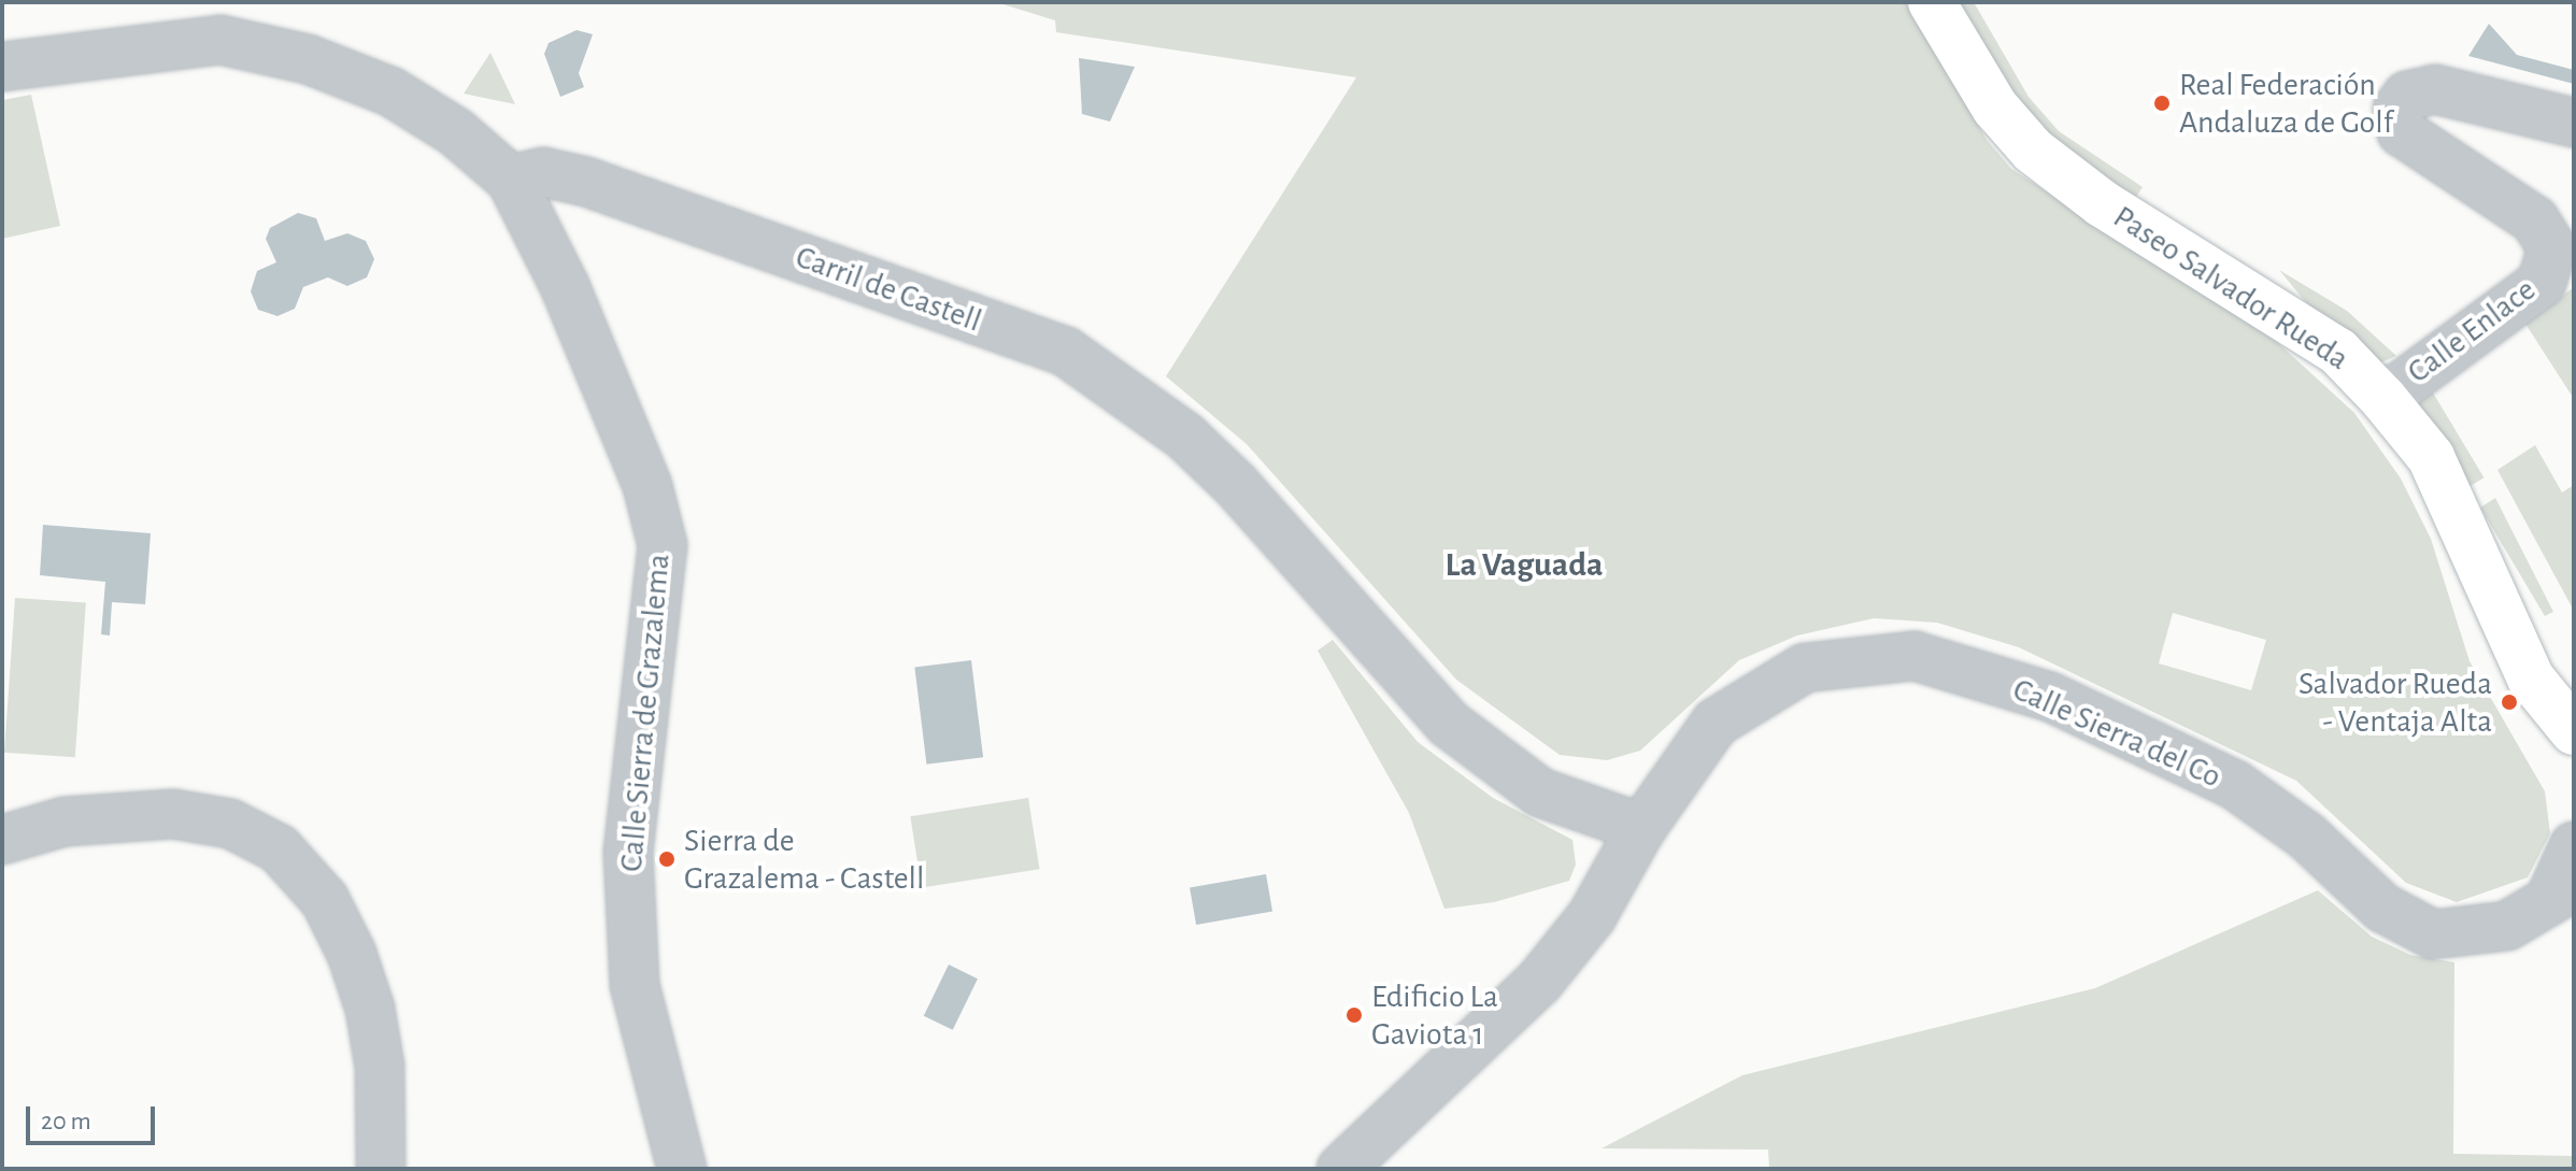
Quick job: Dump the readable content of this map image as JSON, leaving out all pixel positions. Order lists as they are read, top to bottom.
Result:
{
  "streets": {
    "main road": ["Paseo Salvador Rueda"],
    "street": [
      "Carril de Castell",
      "Calle Enlace",
      "Calle Sierra de Grazalema",
      "Calle Sierra del Co"
    ]
  },
  "crossings": [
    ["Paseo Salvador Rueda", "Calle Enlace"],
    ["Carril de Castell", "Calle Sierra de Grazalema"],
    ["Carril de Castell", "Calle Sierra del Co"]
  ],
  "districts": ["La Vaguada"],
  "places": [
    "Real Federación Andaluza de Golf",
    "Salvador Rueda - Ventaja Alta",
    "Sierra de Grazalema - Castell",
    "Edificio La Gaviota 1"
  ],
  "scale_bar": "20 m"
}
